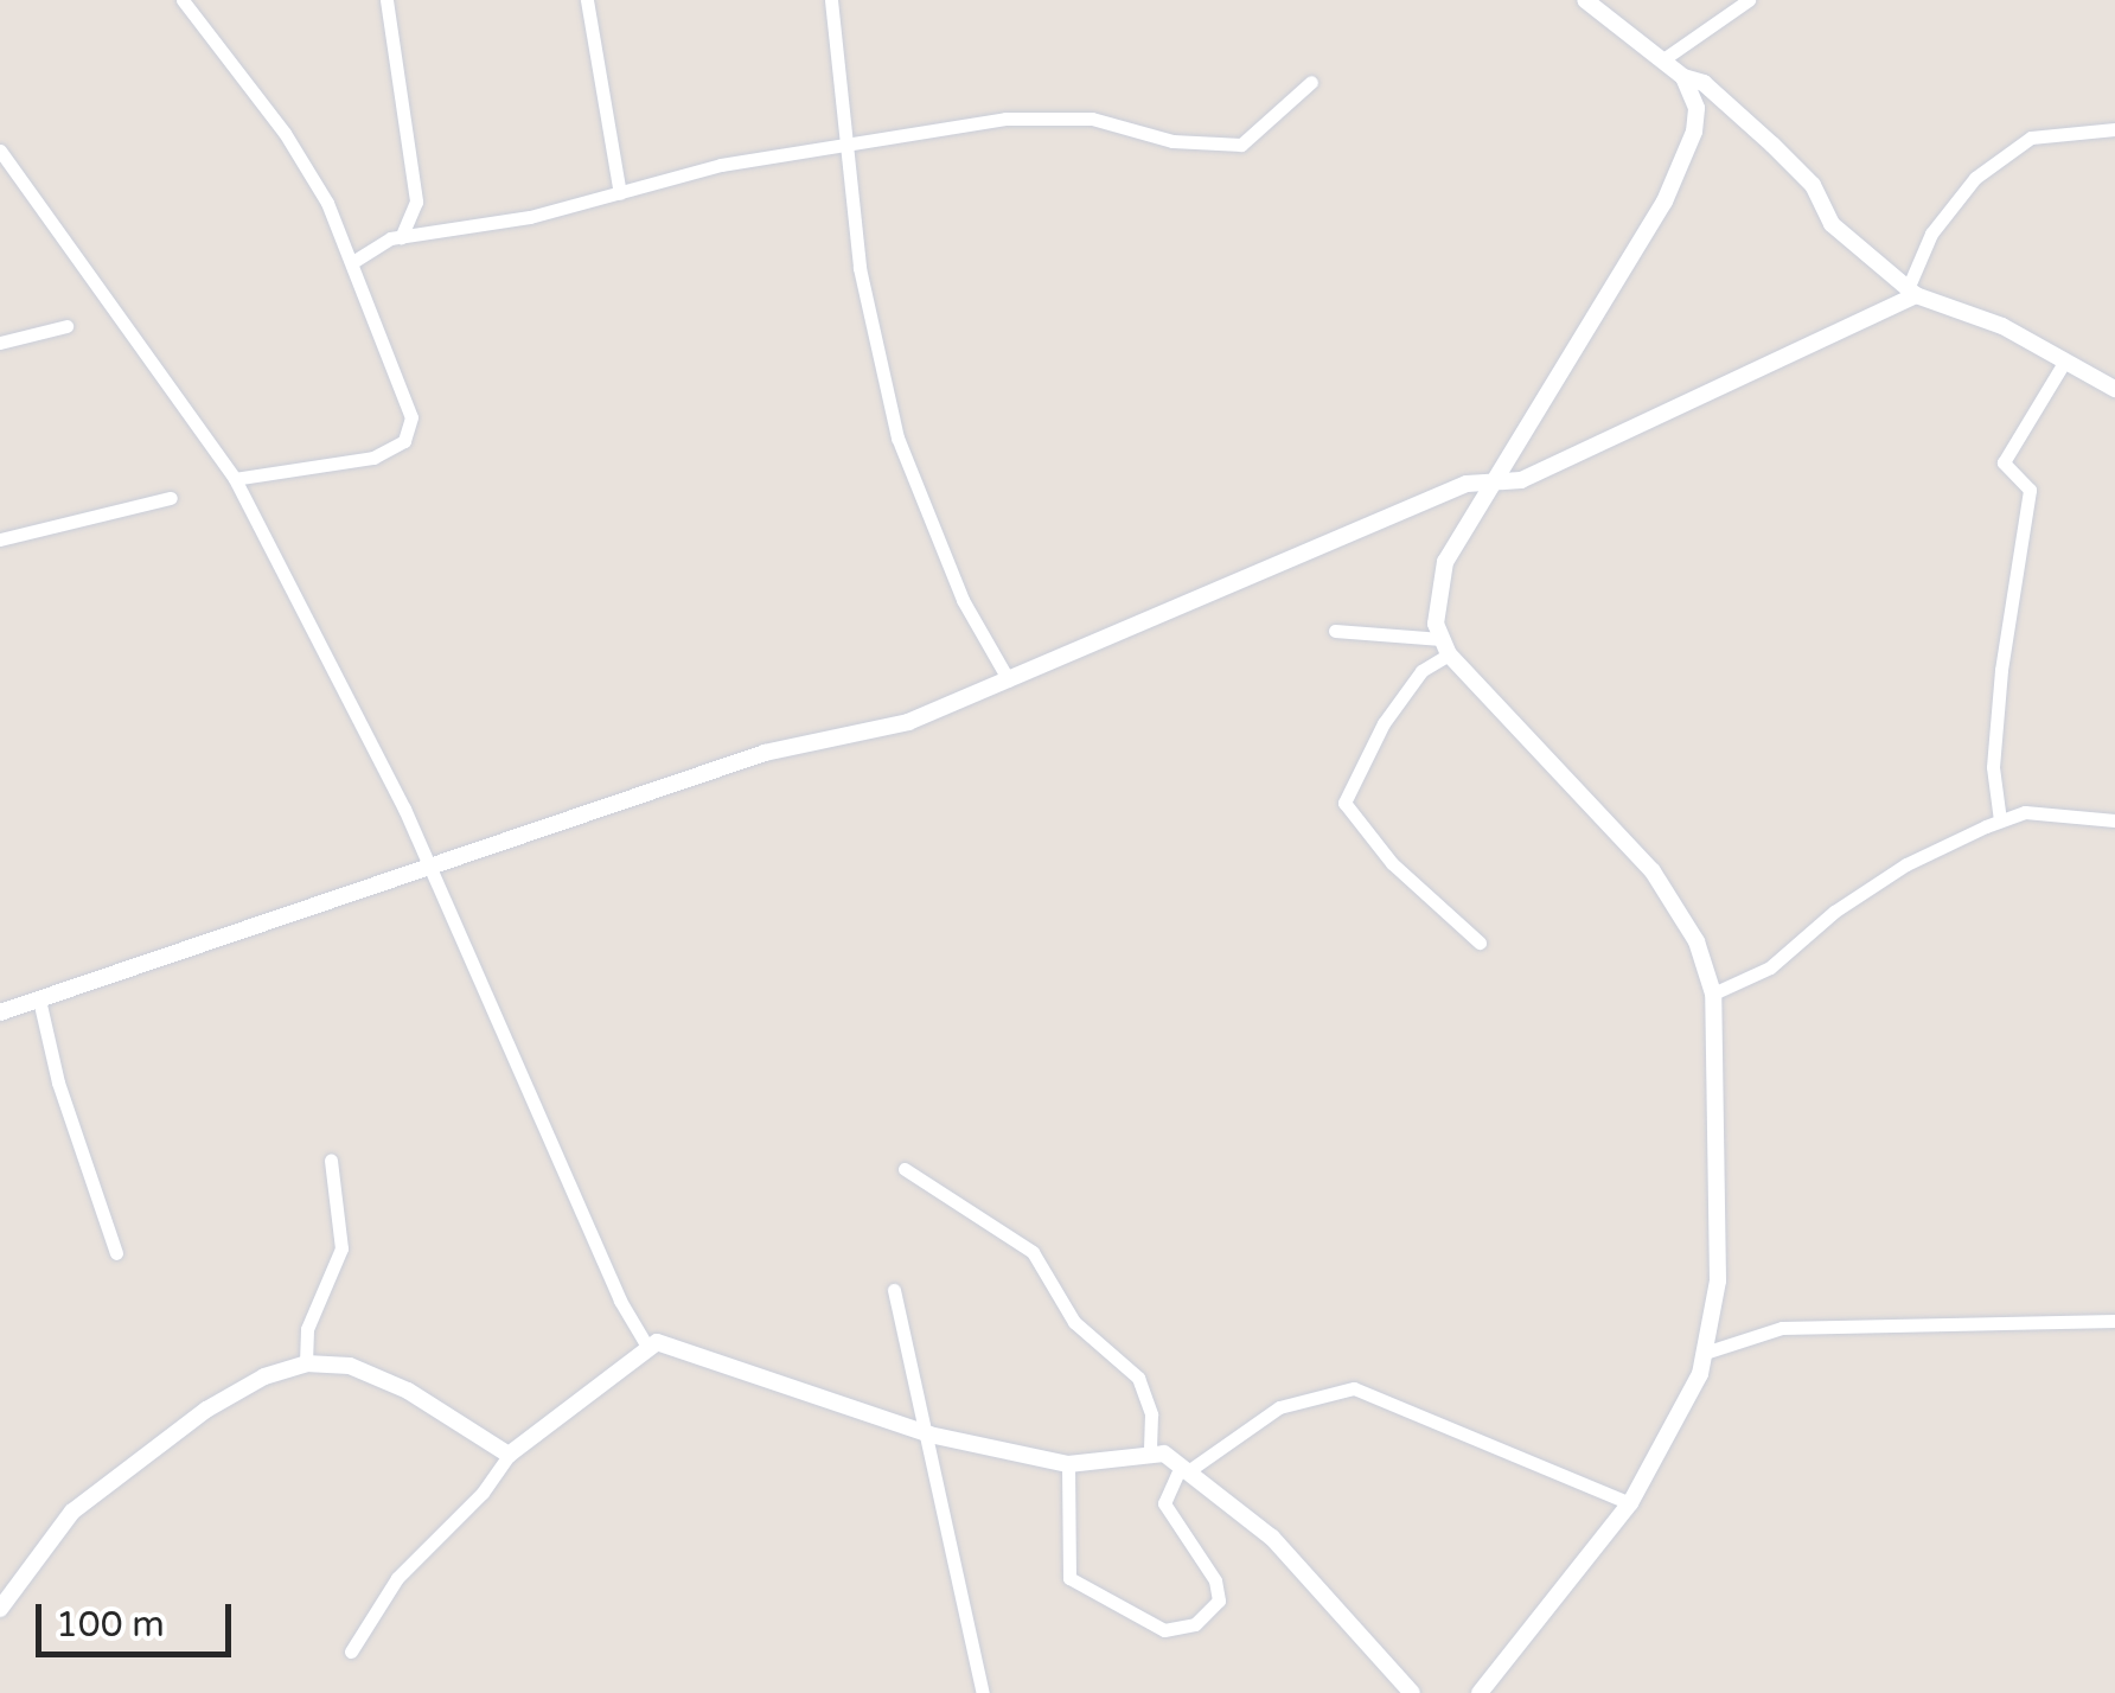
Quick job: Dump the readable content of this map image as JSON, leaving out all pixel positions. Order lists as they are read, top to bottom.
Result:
{
  "scale_bar": "100 m"
}
